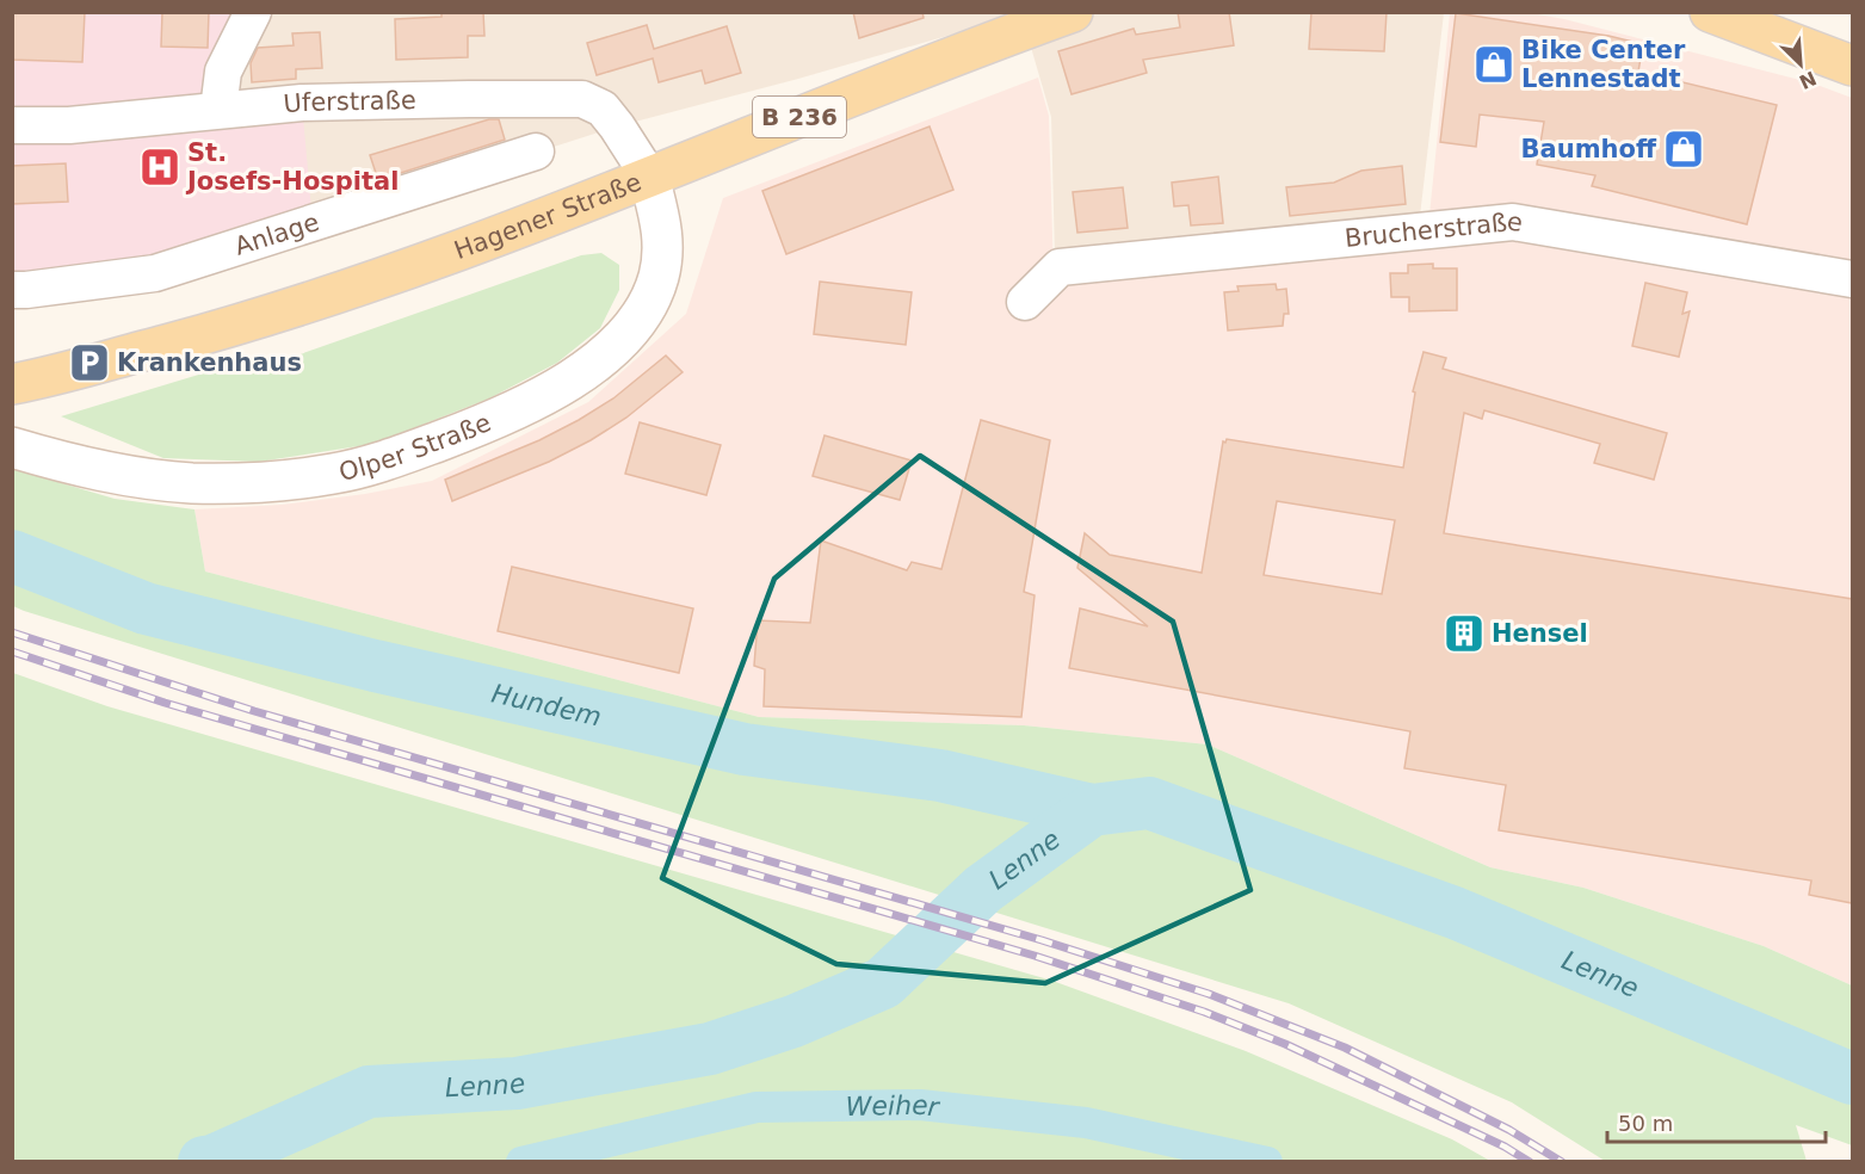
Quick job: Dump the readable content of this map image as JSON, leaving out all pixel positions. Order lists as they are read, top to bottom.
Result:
{
  "streets": {
    "main road": ["B 236", "Hagener Straße", "Olper Straße"],
    "street": ["Uferstraße", "Brucherstraße", "Anlage"]
  },
  "crossings": [
    ["Uferstraße", "Hagener Straße"],
    ["Uferstraße", "Olper Straße"],
    ["Hagener Straße", "Olper Straße"]
  ],
  "water": ["Hundem", "Lenne", "Weiher"],
  "places": {
    "shop": ["Bike Center Lennestadt", "Baumhoff"],
    "hospital": ["St. Josefs-Hospital"],
    "parking": ["Krankenhaus"],
    "building": ["Hensel"]
  },
  "scale_bar": "50 m",
  "north": "bottom right"
}
